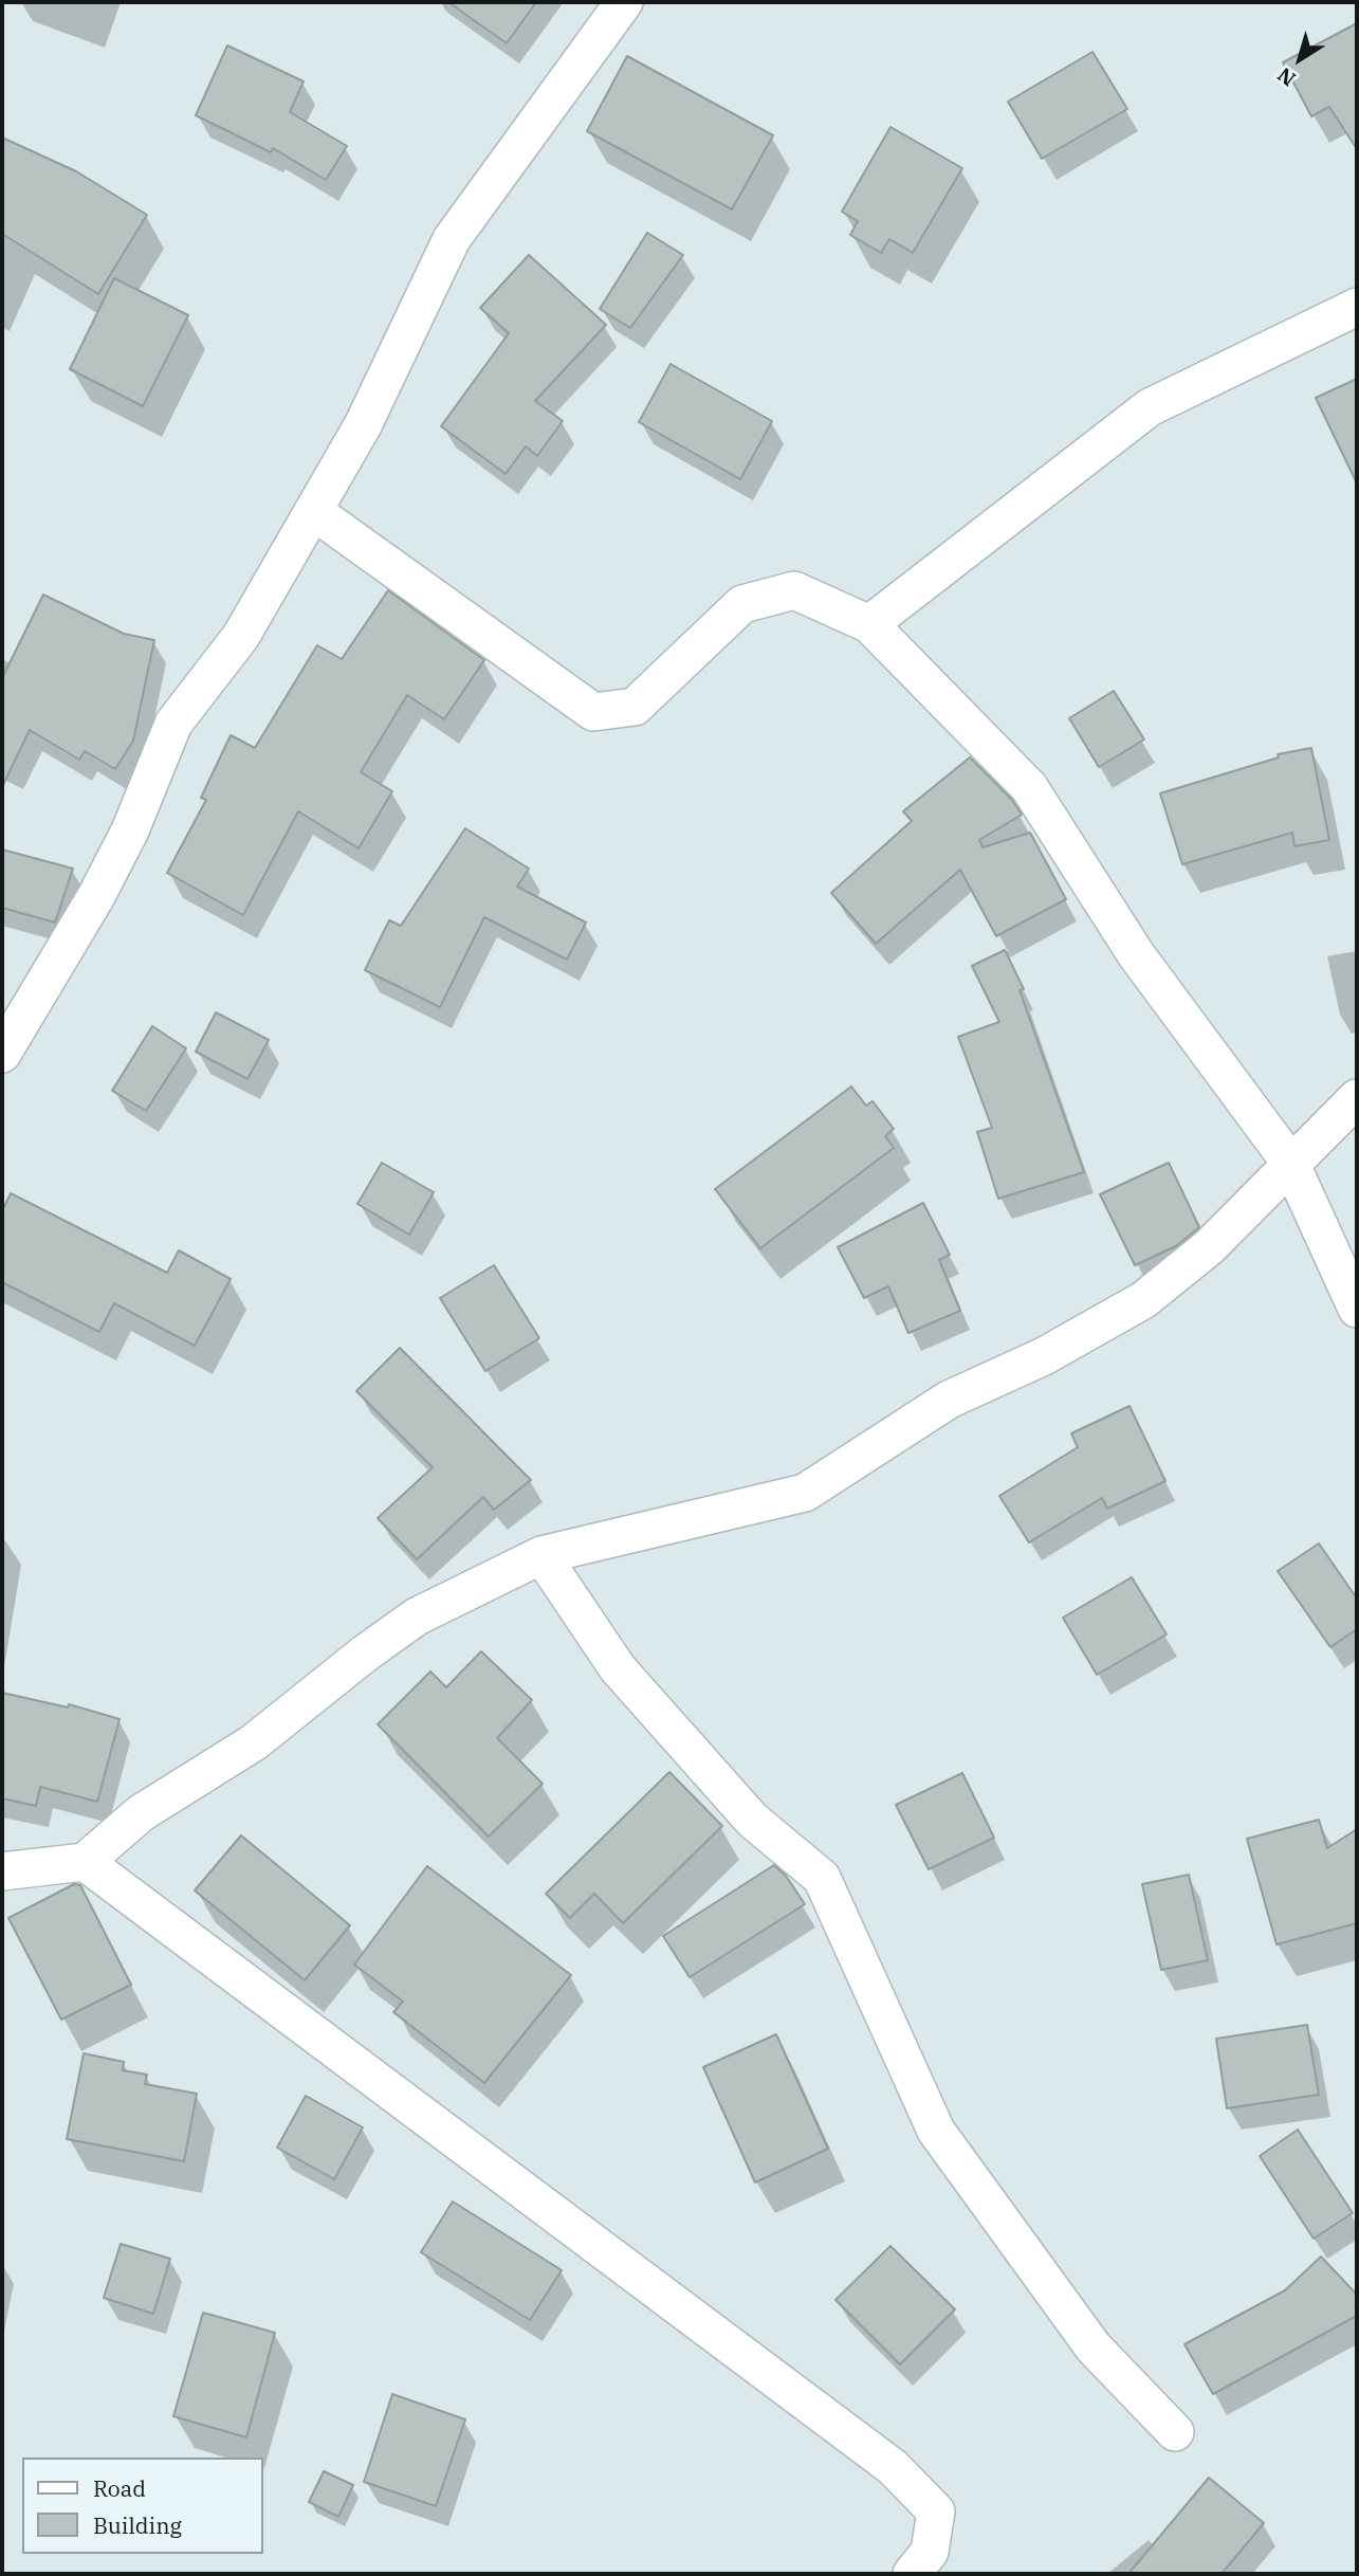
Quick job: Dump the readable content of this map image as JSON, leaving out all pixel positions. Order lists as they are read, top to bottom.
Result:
{
  "legend": ["Road", "Building"],
  "north": "bottom left"
}
